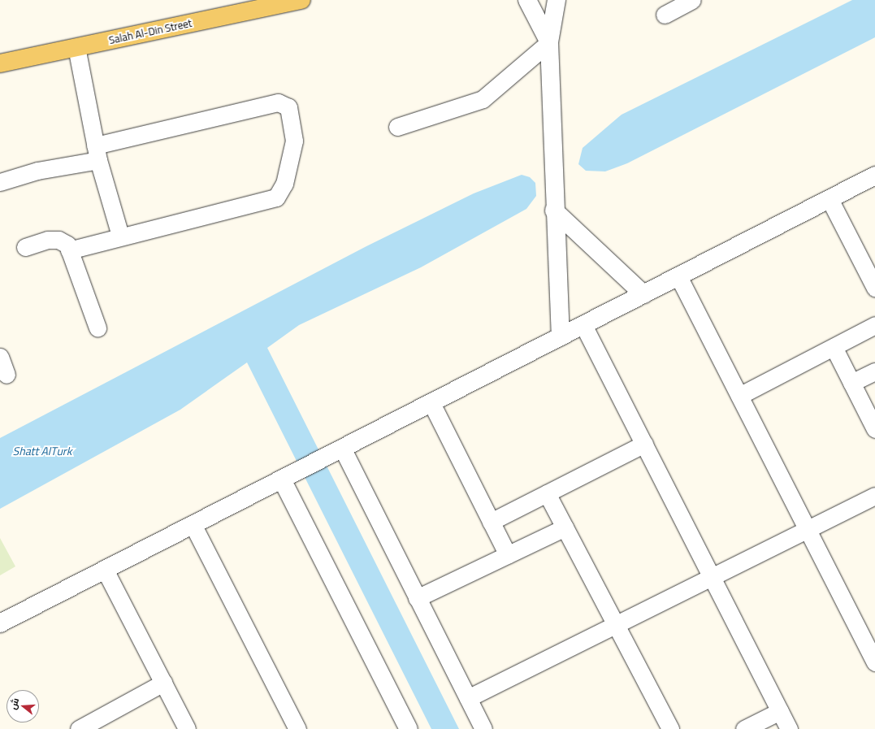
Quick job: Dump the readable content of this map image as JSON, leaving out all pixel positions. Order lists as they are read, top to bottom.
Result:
{
  "streets": {
    "main road": ["Salah Al-Din Street"]
  },
  "water": ["Shatt AlTurk"],
  "north": "left"
}
